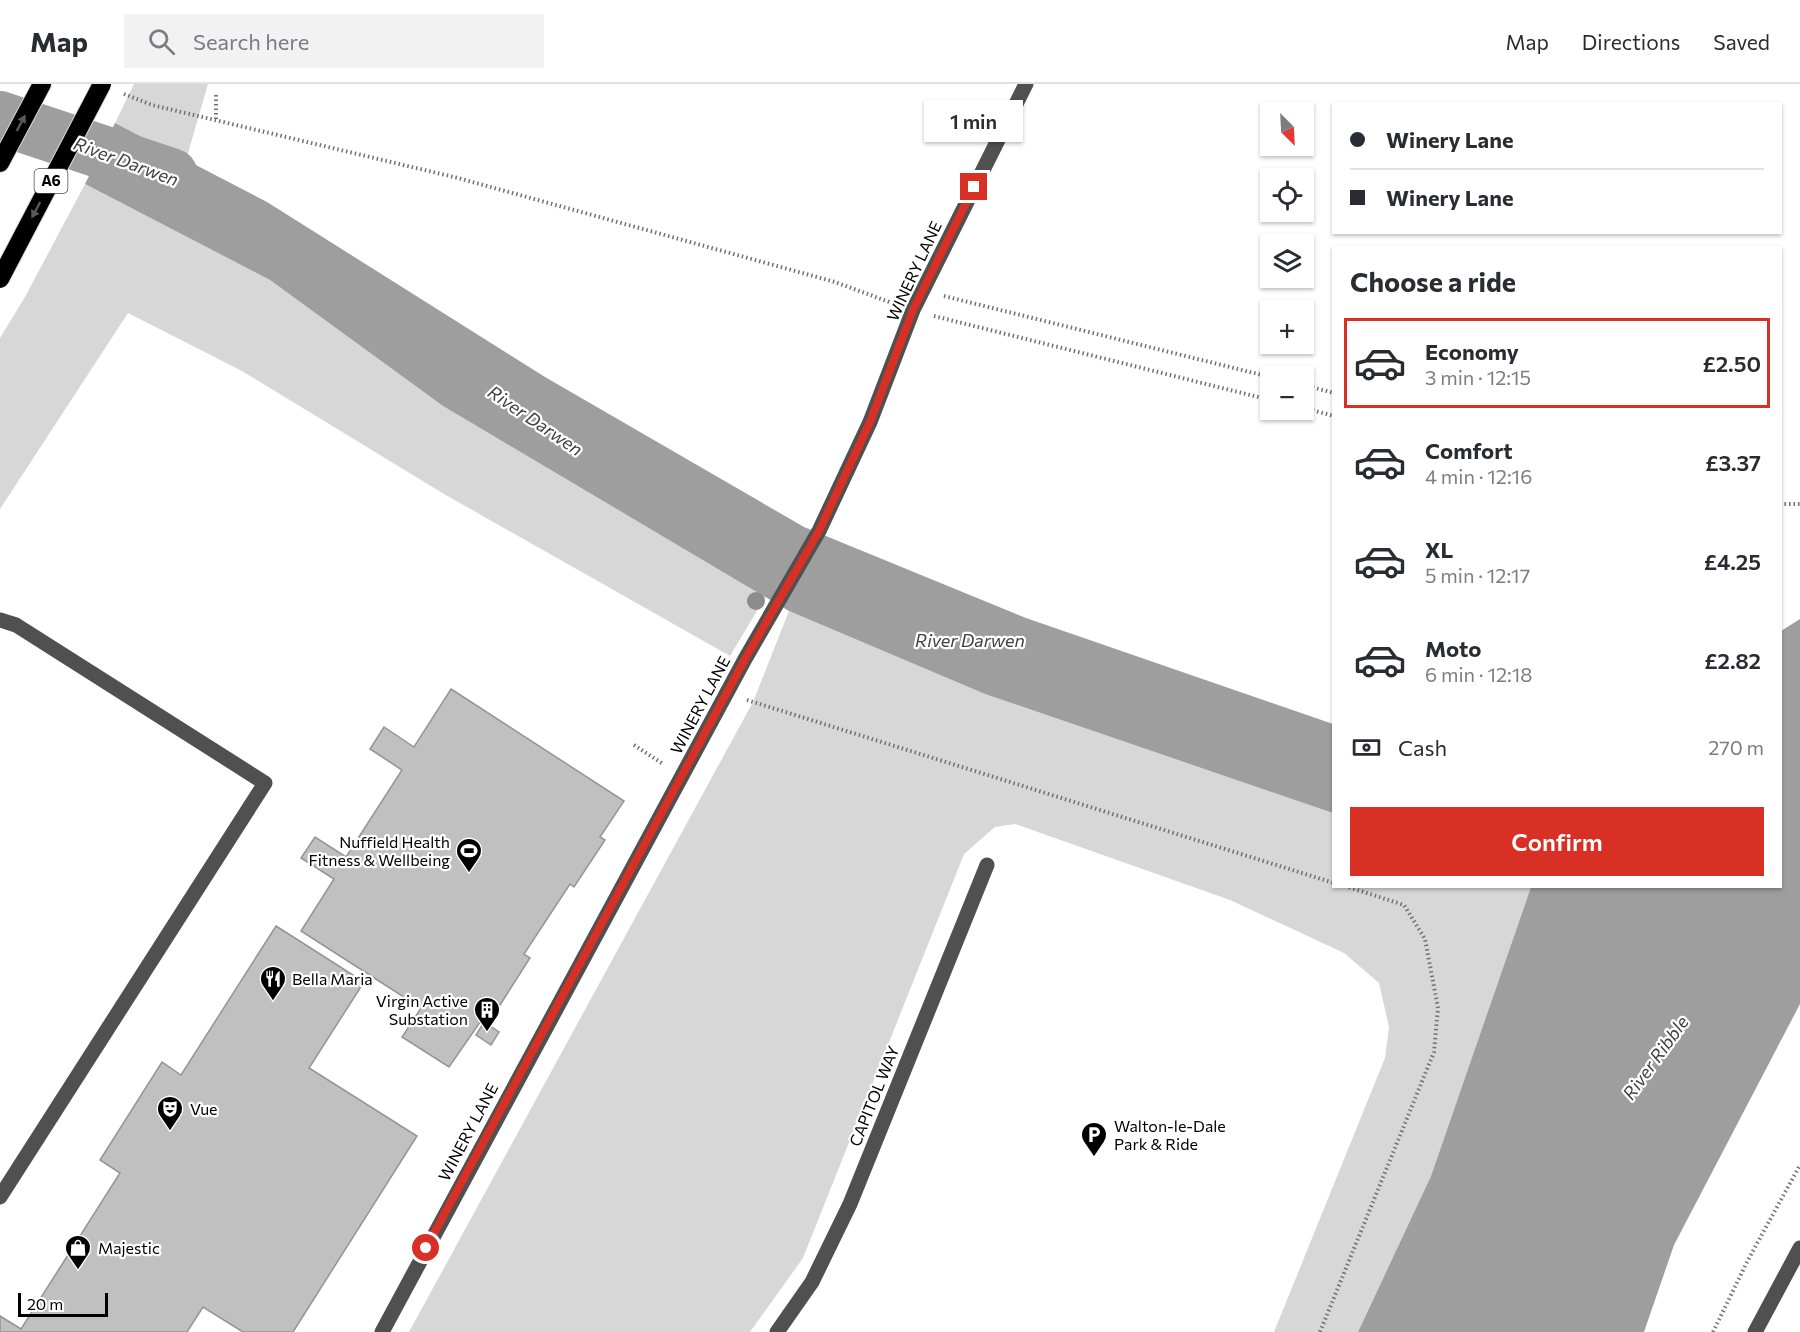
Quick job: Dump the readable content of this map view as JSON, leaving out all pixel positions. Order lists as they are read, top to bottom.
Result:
{
  "streets": {
    "highway": ["A6"],
    "street": ["WINERY LANE", "CAPITOL WAY"]
  },
  "water": ["River Darwen", "River Ribble"],
  "places": {
    "sports": ["Nuffield Health Fitness & Wellbeing"],
    "restaurant": ["Bella Maria"],
    "building": ["Virgin Active Substation"],
    "theatre": ["Vue"],
    "parking": ["Walton-le-Dale Park & Ride"],
    "shop": ["Majestic"]
  },
  "scale_bar": "20 m",
  "north": "bottom right",
  "page": {
    "header": "Map",
    "search": "Search here",
    "nav": ["Map", "Directions", "Saved"],
    "bubble": "1 min",
    "map_buttons": ["+", "−"],
    "banner": ["Winery Lane", "Winery Lane"],
    "heading": "Choose a ride",
    "list": [
      {
        "name": "Economy",
        "note": "3 min · 12:15",
        "value": "£2.50"
      },
      {
        "name": "Comfort",
        "note": "4 min · 12:16",
        "value": "£3.37"
      },
      {
        "name": "XL",
        "note": "5 min · 12:17",
        "value": "£4.25"
      },
      {
        "name": "Moto",
        "note": "6 min · 12:18",
        "value": "£2.82"
      }
    ],
    "pay": ["Cash", "270 m"],
    "buttons": "Confirm",
    "scale": "20 m"
  }
}
